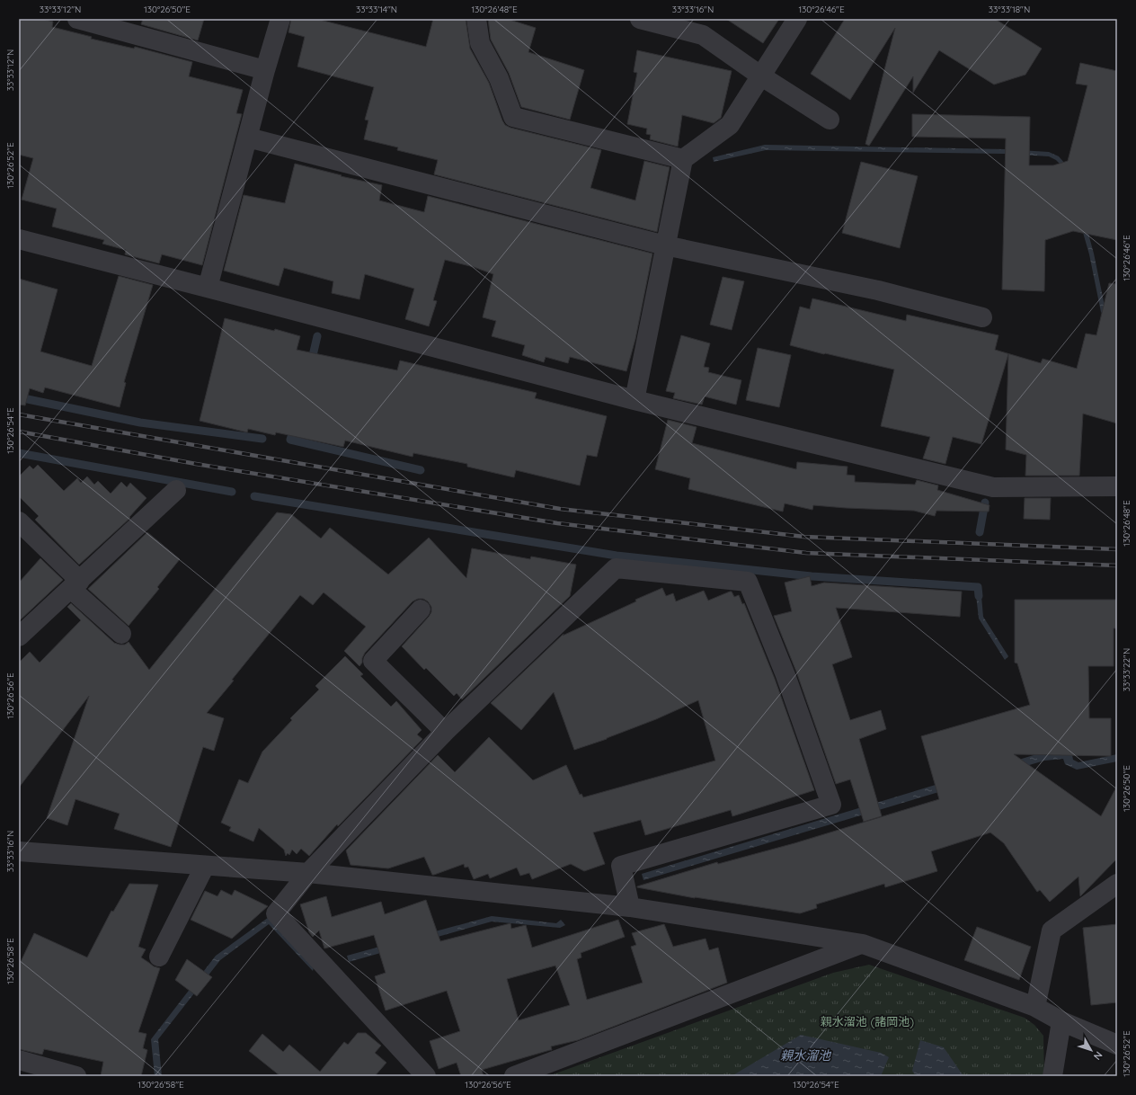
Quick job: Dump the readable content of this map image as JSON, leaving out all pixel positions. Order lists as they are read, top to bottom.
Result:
{
  "water": ["親水溜池"],
  "parks": ["親水溜池 (諸岡池)"],
  "north": "bottom right",
  "coordinates": [
    "33°33'12\"N",
    "130°26'50\"E",
    "33°33'14\"N",
    "130°26'48\"E",
    "33°33'16\"N",
    "130°26'46\"E",
    "33°33'18\"N",
    "130°26'52\"E",
    "130°26'54\"E",
    "33°33'22\"N",
    "130°26'56\"E",
    "130°26'58\"E"
  ]
}
